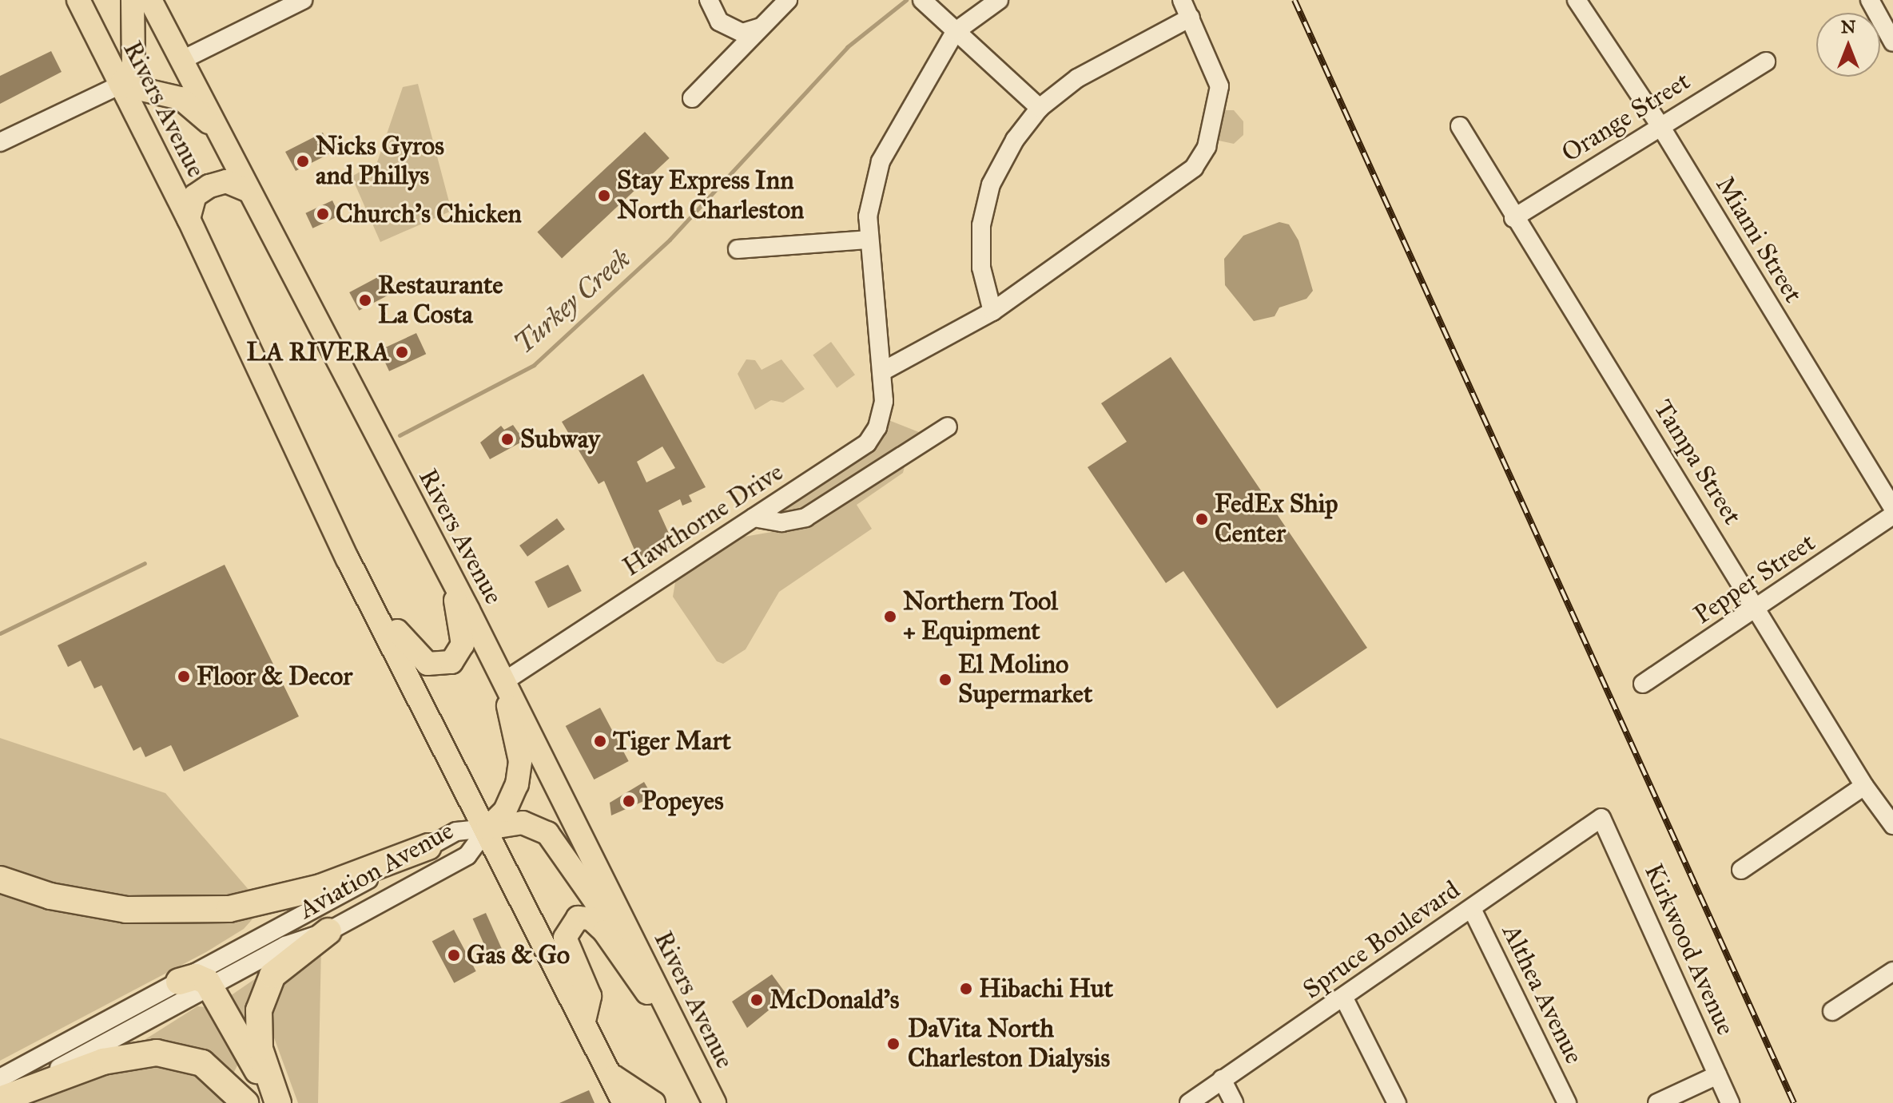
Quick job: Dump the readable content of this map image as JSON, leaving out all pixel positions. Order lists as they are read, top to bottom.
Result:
{
  "streets": {
    "main road": ["Rivers Avenue"],
    "street": [
      "Orange Street",
      "Miami Street",
      "Tampa Street",
      "Hawthorne Drive",
      "Pepper Street",
      "Aviation Avenue",
      "Spruce Boulevard",
      "Kirkwood Avenue",
      "Althea Avenue"
    ]
  },
  "crossings": [
    ["Rivers Avenue", "Hawthorne Drive"],
    ["Rivers Avenue", "Aviation Avenue"],
    ["Orange Street", "Miami Street"],
    ["Orange Street", "Tampa Street"],
    ["Tampa Street", "Pepper Street"],
    ["Spruce Boulevard", "Kirkwood Avenue"],
    ["Spruce Boulevard", "Althea Avenue"]
  ],
  "water": ["Turkey Creek"],
  "places": [
    "Nicks Gyros and Phillys",
    "Stay Express Inn North Charleston",
    "Church's Chicken",
    "Restaurante La Costa",
    "LA RIVERA",
    "Subway",
    "FedEx Ship Center",
    "Northern Tool + Equipment",
    "Floor & Decor",
    "El Molino Supermarket",
    "Tiger Mart",
    "Popeyes",
    "Gas & Go",
    "Hibachi Hut",
    "McDonald's",
    "DaVita North Charleston Dialysis"
  ],
  "north": "top"
}
